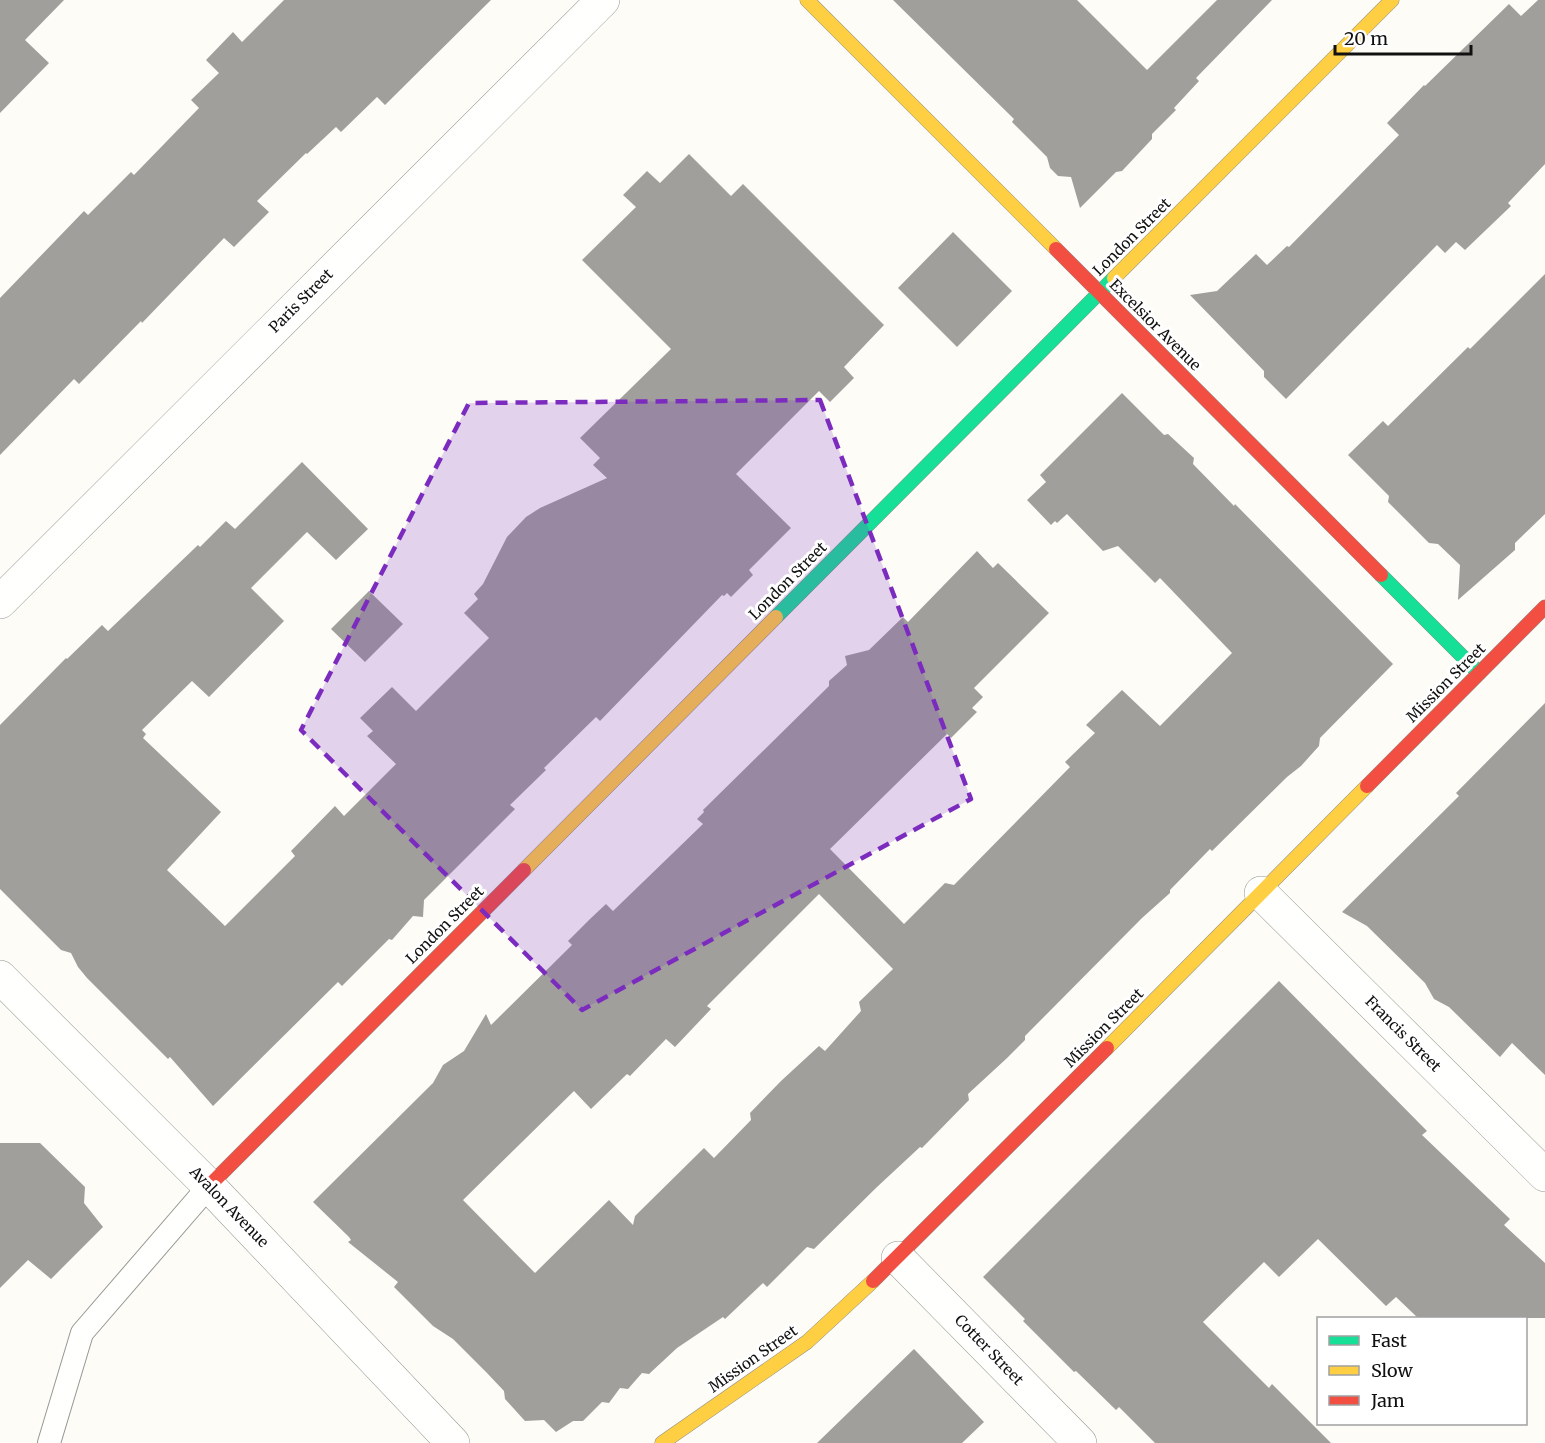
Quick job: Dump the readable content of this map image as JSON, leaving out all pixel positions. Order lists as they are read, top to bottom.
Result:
{
  "streets": {
    "street": [
      "London Street",
      "Paris Street",
      "Excelsior Avenue",
      "Mission Street",
      "Francis Street",
      "Avalon Avenue",
      "Cotter Street"
    ]
  },
  "crossings": [
    ["London Street", "Excelsior Avenue"],
    ["London Street", "Avalon Avenue"],
    ["Excelsior Avenue", "Mission Street"],
    ["Mission Street", "Francis Street"],
    ["Mission Street", "Cotter Street"]
  ],
  "legend": ["Fast", "Slow", "Jam"],
  "scale_bar": "20 m"
}
